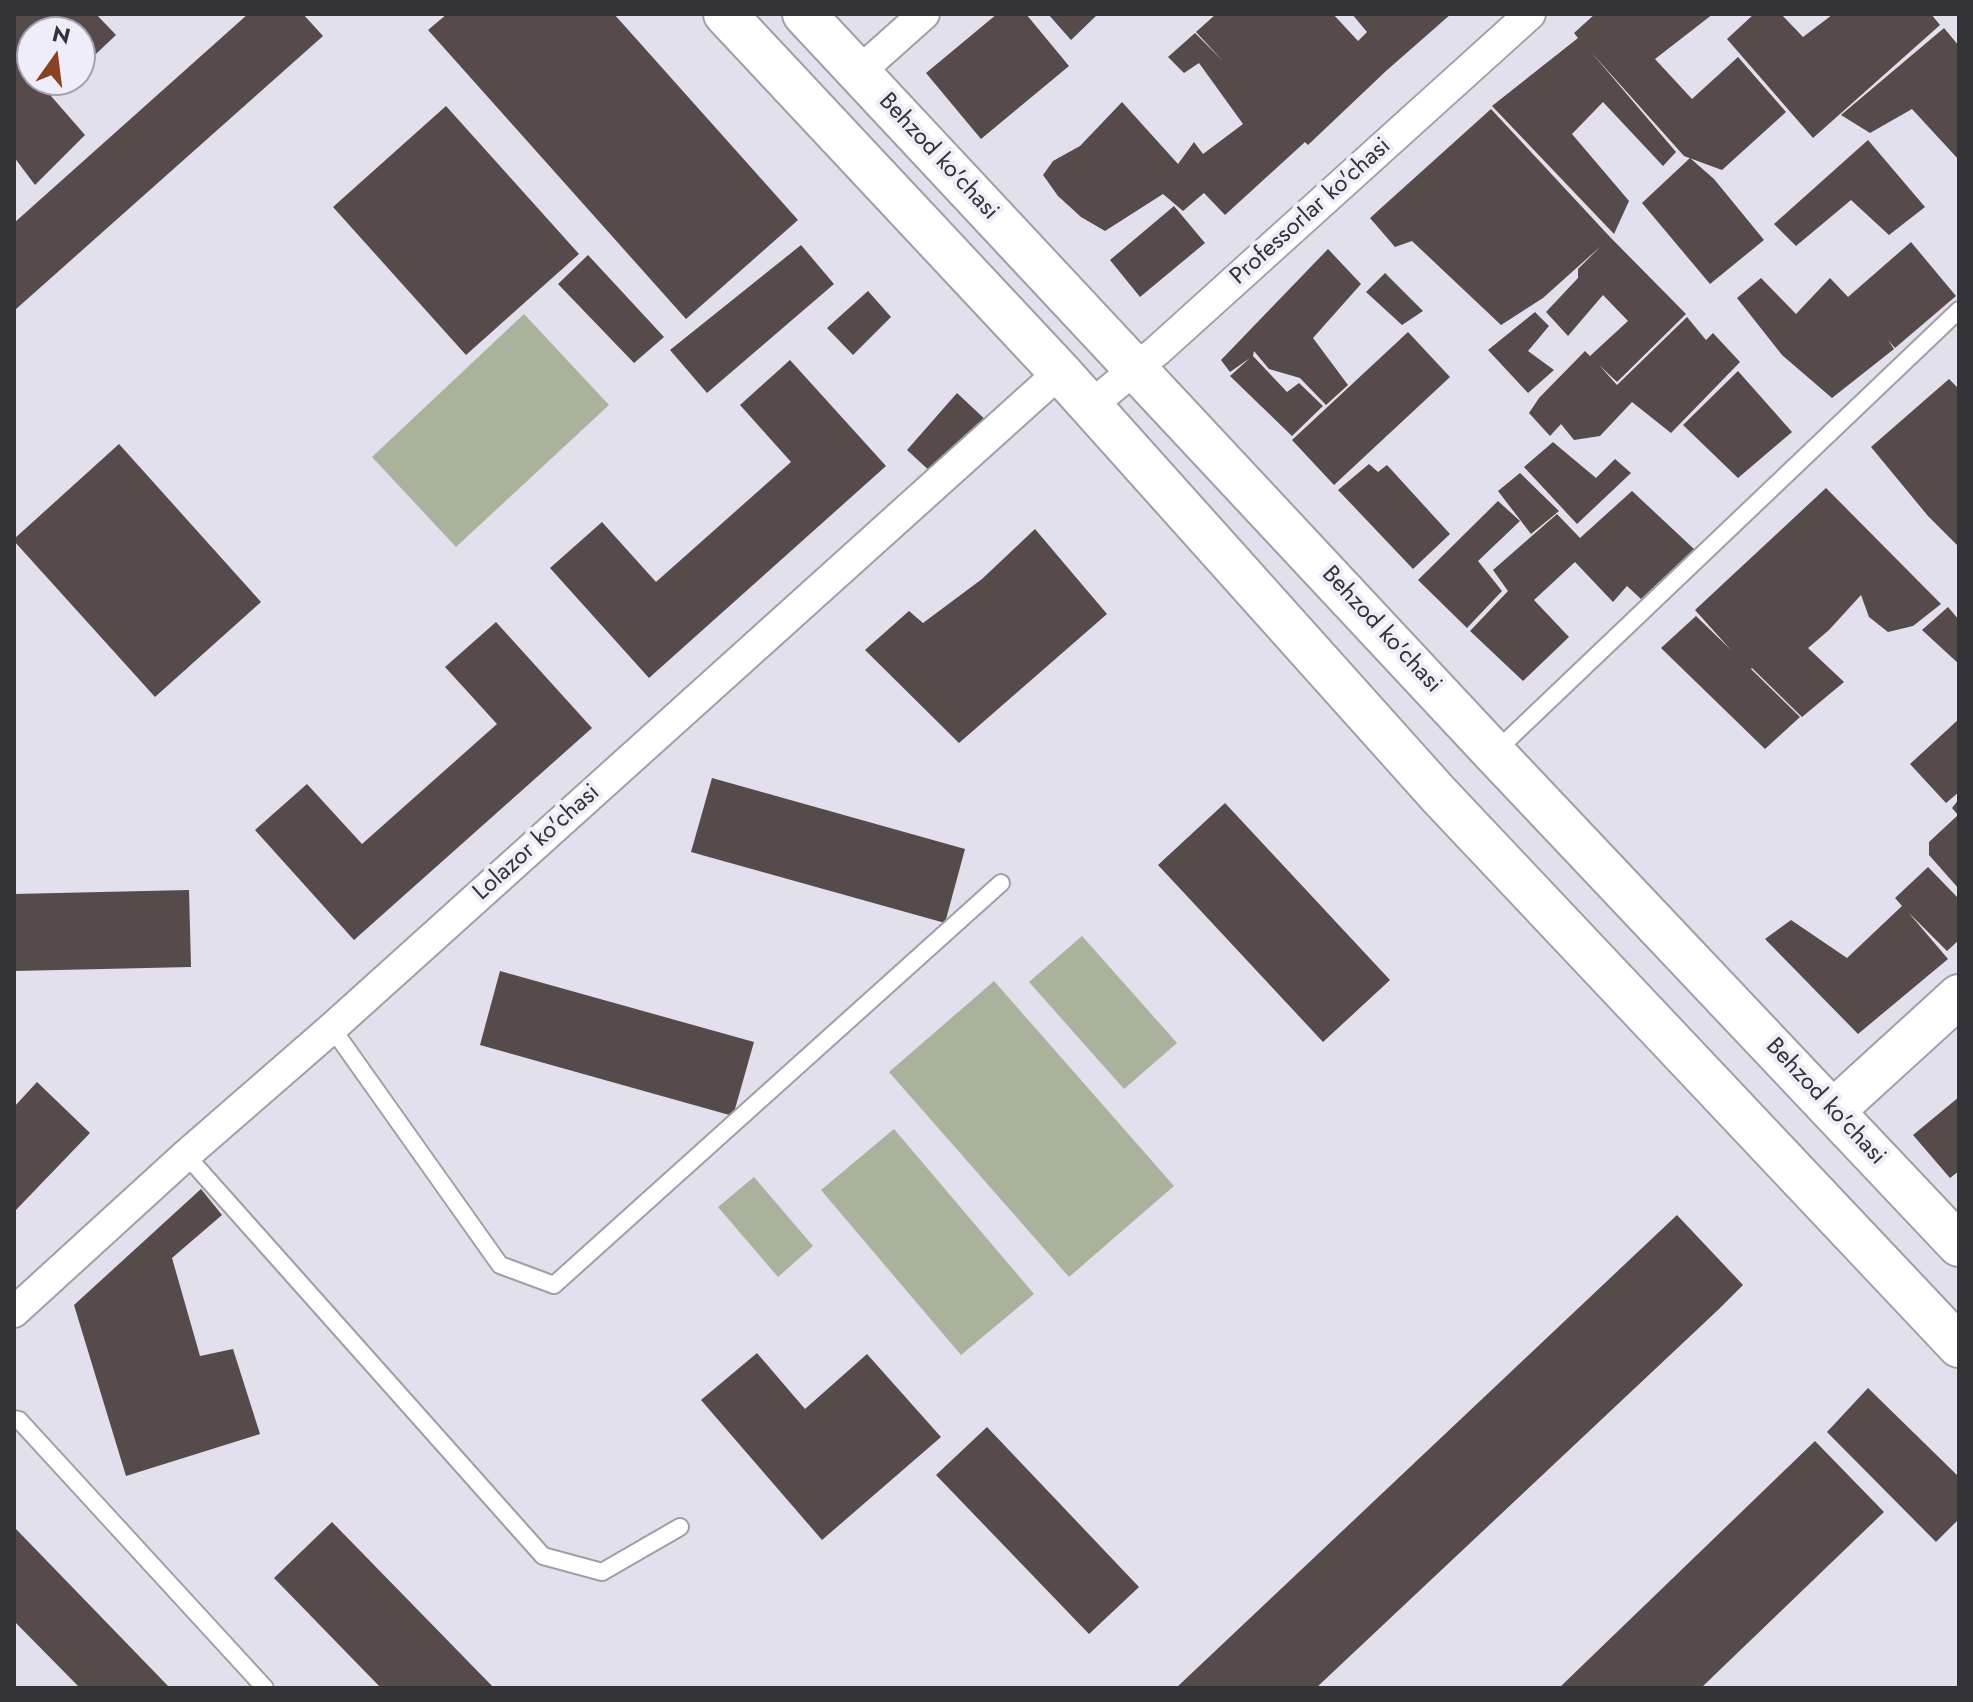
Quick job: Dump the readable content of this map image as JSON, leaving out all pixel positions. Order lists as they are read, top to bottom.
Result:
{
  "streets": {
    "street": ["Behzod ko'chasi", "Professorlar ko'chasi", "Lolazor ko'chasi"]
  },
  "crossings": [
    ["Behzod ko'chasi", "Professorlar ko'chasi"]
  ],
  "north": "top"
}
